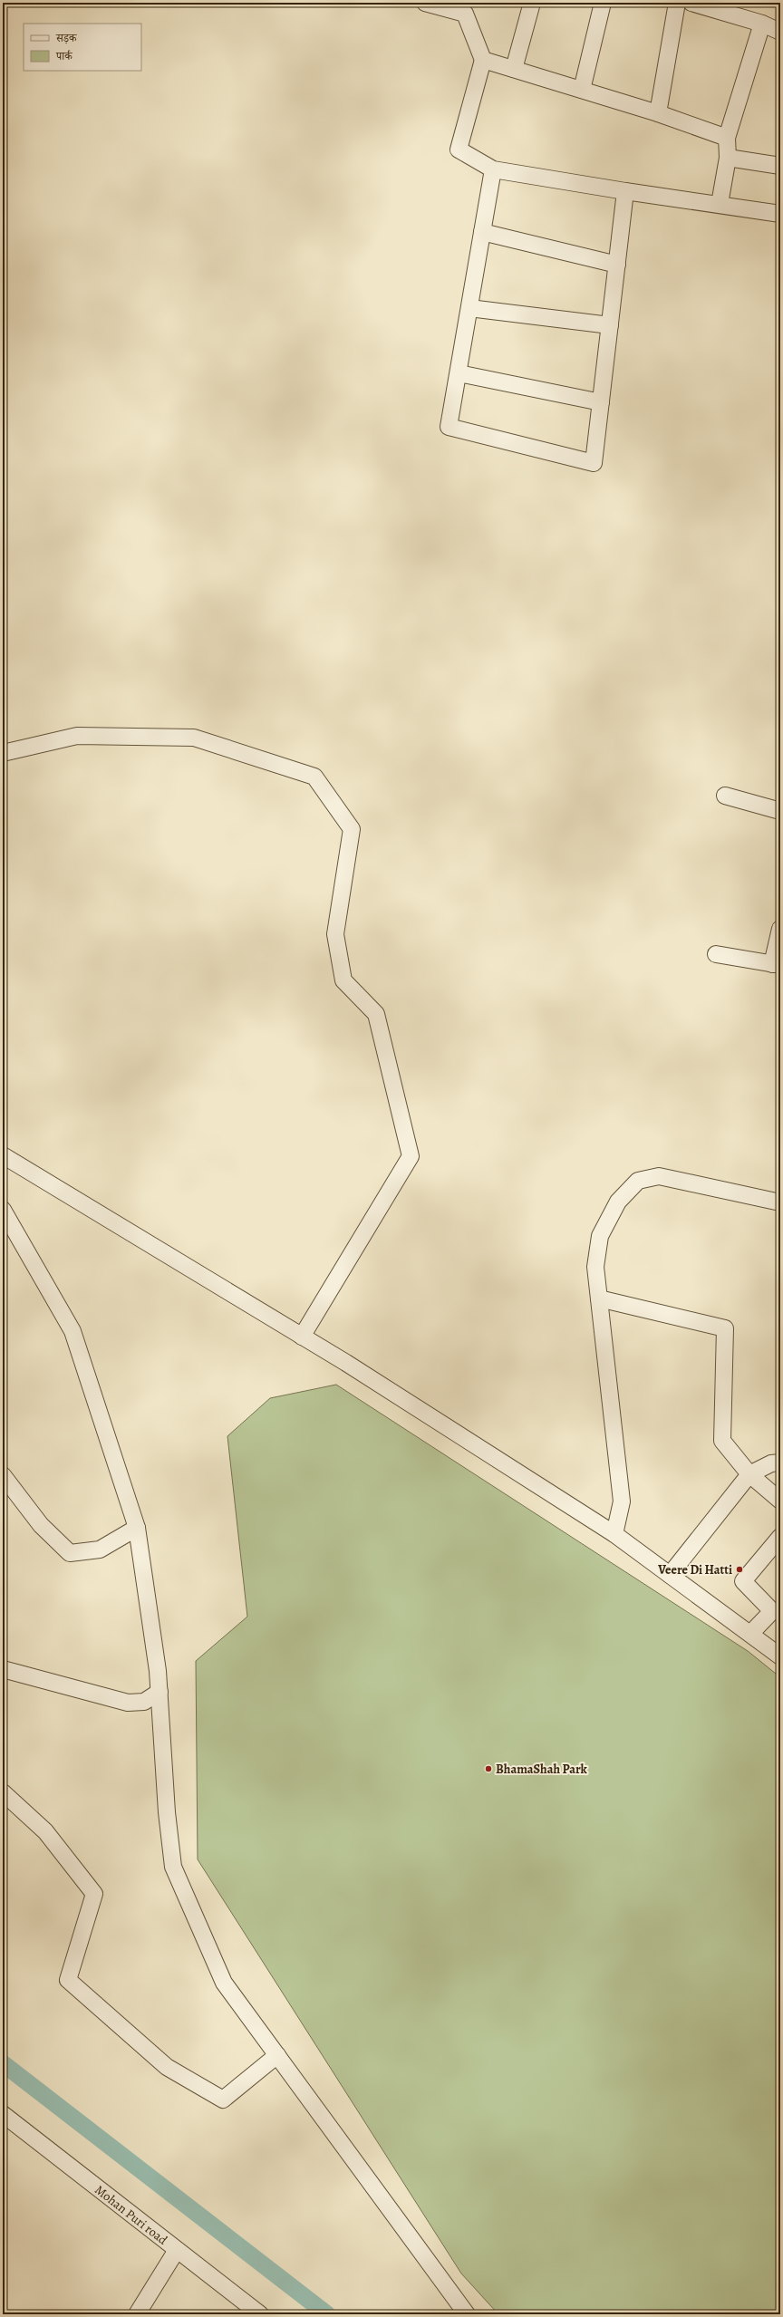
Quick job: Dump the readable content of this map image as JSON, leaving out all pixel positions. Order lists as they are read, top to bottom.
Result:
{
  "streets": {
    "street": ["Mohan Puri road"]
  },
  "places": ["Veere Di Hatti", "BhamaShah Park"],
  "legend": ["सड़क", "पार्क"]
}
